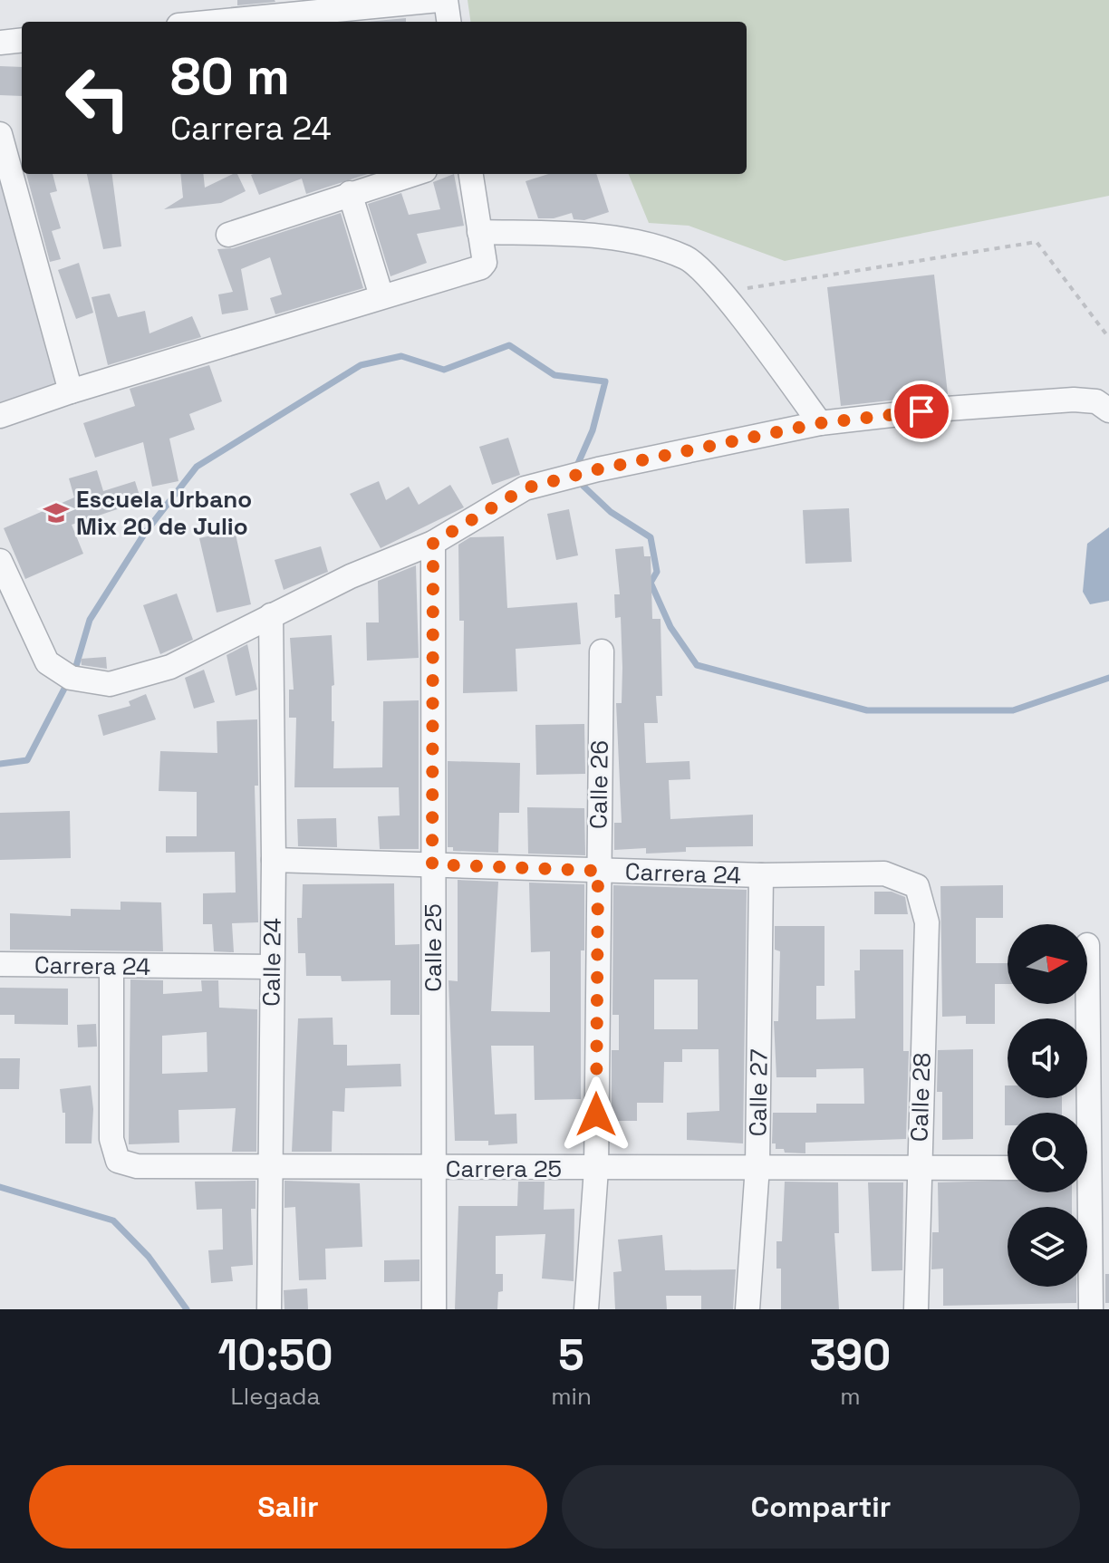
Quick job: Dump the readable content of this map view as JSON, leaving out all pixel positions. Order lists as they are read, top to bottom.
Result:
{
  "streets": {
    "street": [
      "Calle 26",
      "Carrera 24",
      "Calle 25",
      "Calle 24",
      "Calle 27",
      "Calle 28",
      "Carrera 25"
    ]
  },
  "crossings": [
    ["Calle 26", "Carrera 24"],
    ["Calle 26", "Carrera 25"],
    ["Carrera 24", "Calle 25"],
    ["Carrera 24", "Calle 24"],
    ["Carrera 24", "Calle 27"],
    ["Carrera 24", "Calle 28"],
    ["Carrera 24", "Carrera 25"],
    ["Calle 25", "Carrera 25"],
    ["Calle 24", "Carrera 25"],
    ["Calle 27", "Carrera 25"],
    ["Calle 28", "Carrera 25"]
  ],
  "places": {
    "school or university": ["Escuela Urbano Mix 20 de Julio"]
  },
  "north": "right",
  "page": {
    "turn": ["80 m", "Carrera 24"],
    "eta": [
      "10:50",
      "Llegada",
      "5",
      "min",
      "390",
      "m"
    ],
    "buttons": ["Salir", "Compartir"]
  }
}
